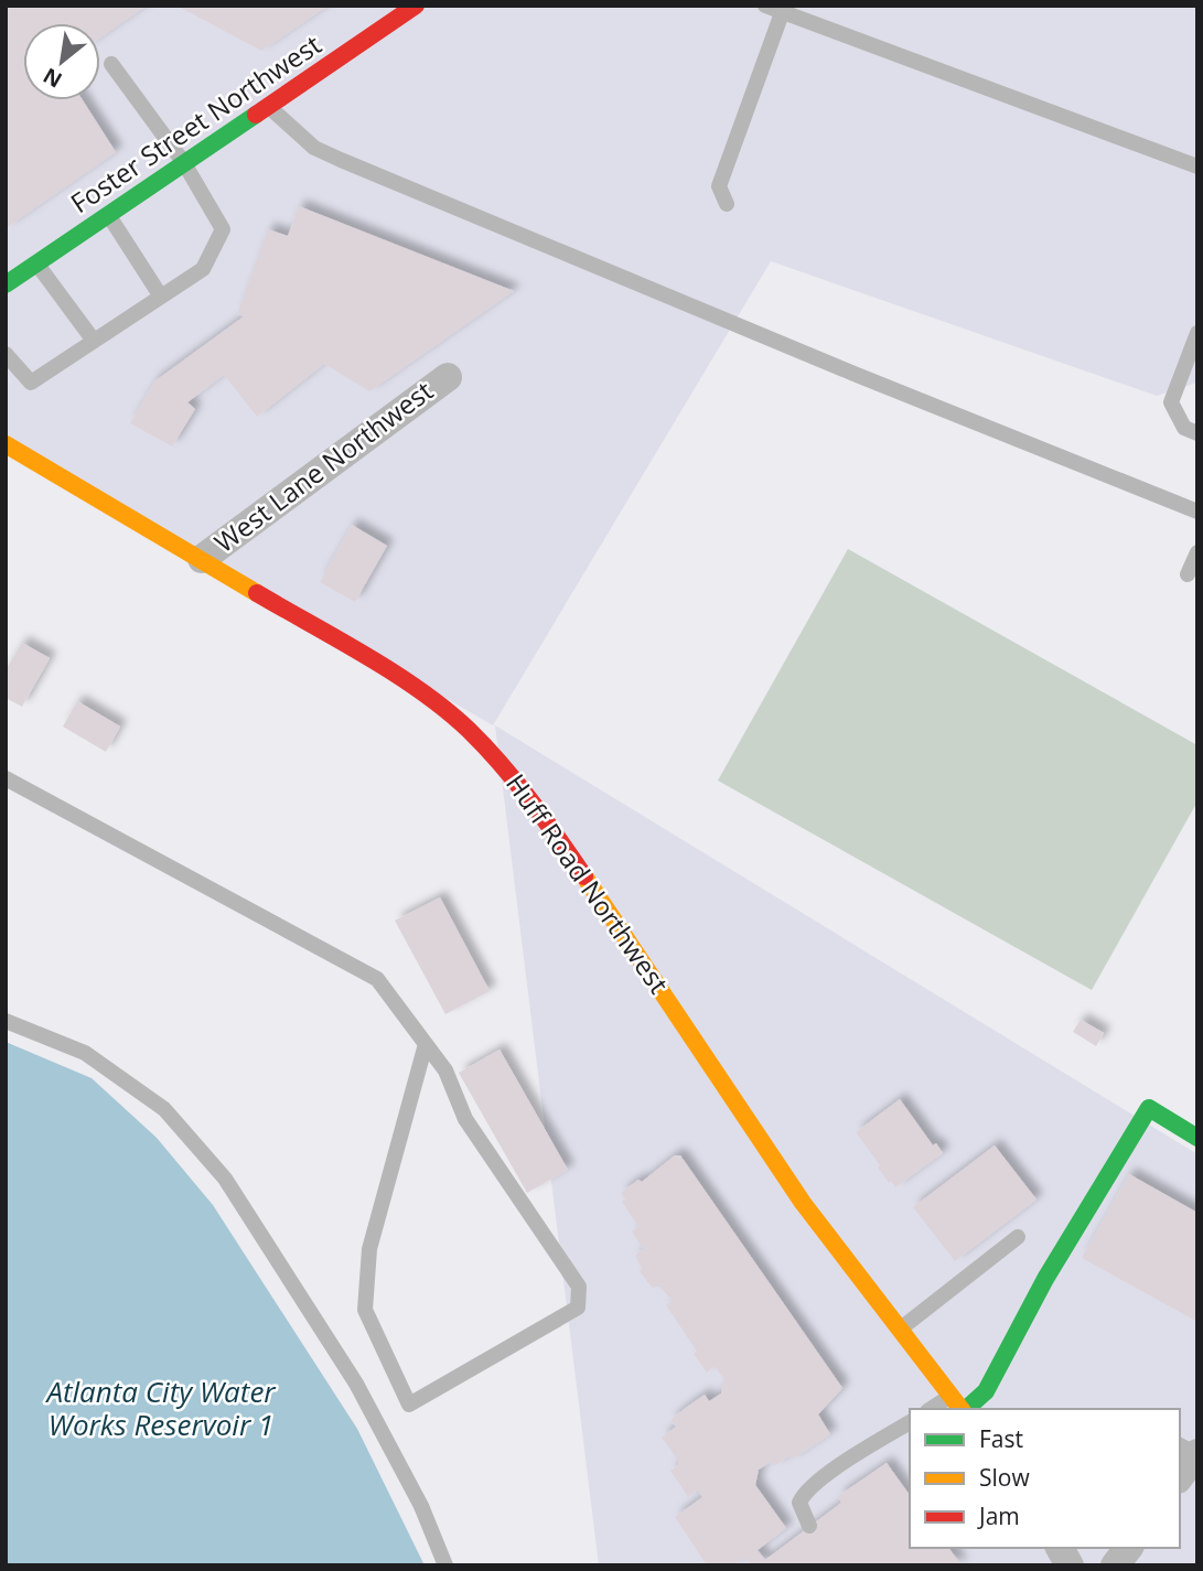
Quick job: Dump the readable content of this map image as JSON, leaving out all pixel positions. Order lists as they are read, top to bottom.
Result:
{
  "streets": {
    "street": ["Foster Street Northwest", "West Lane Northwest", "Huff Road Northwest"]
  },
  "crossings": [
    ["West Lane Northwest", "Huff Road Northwest"]
  ],
  "water": ["Atlanta City Water Works Reservoir 1"],
  "legend": ["Fast", "Slow", "Jam"],
  "north": "bottom left"
}
